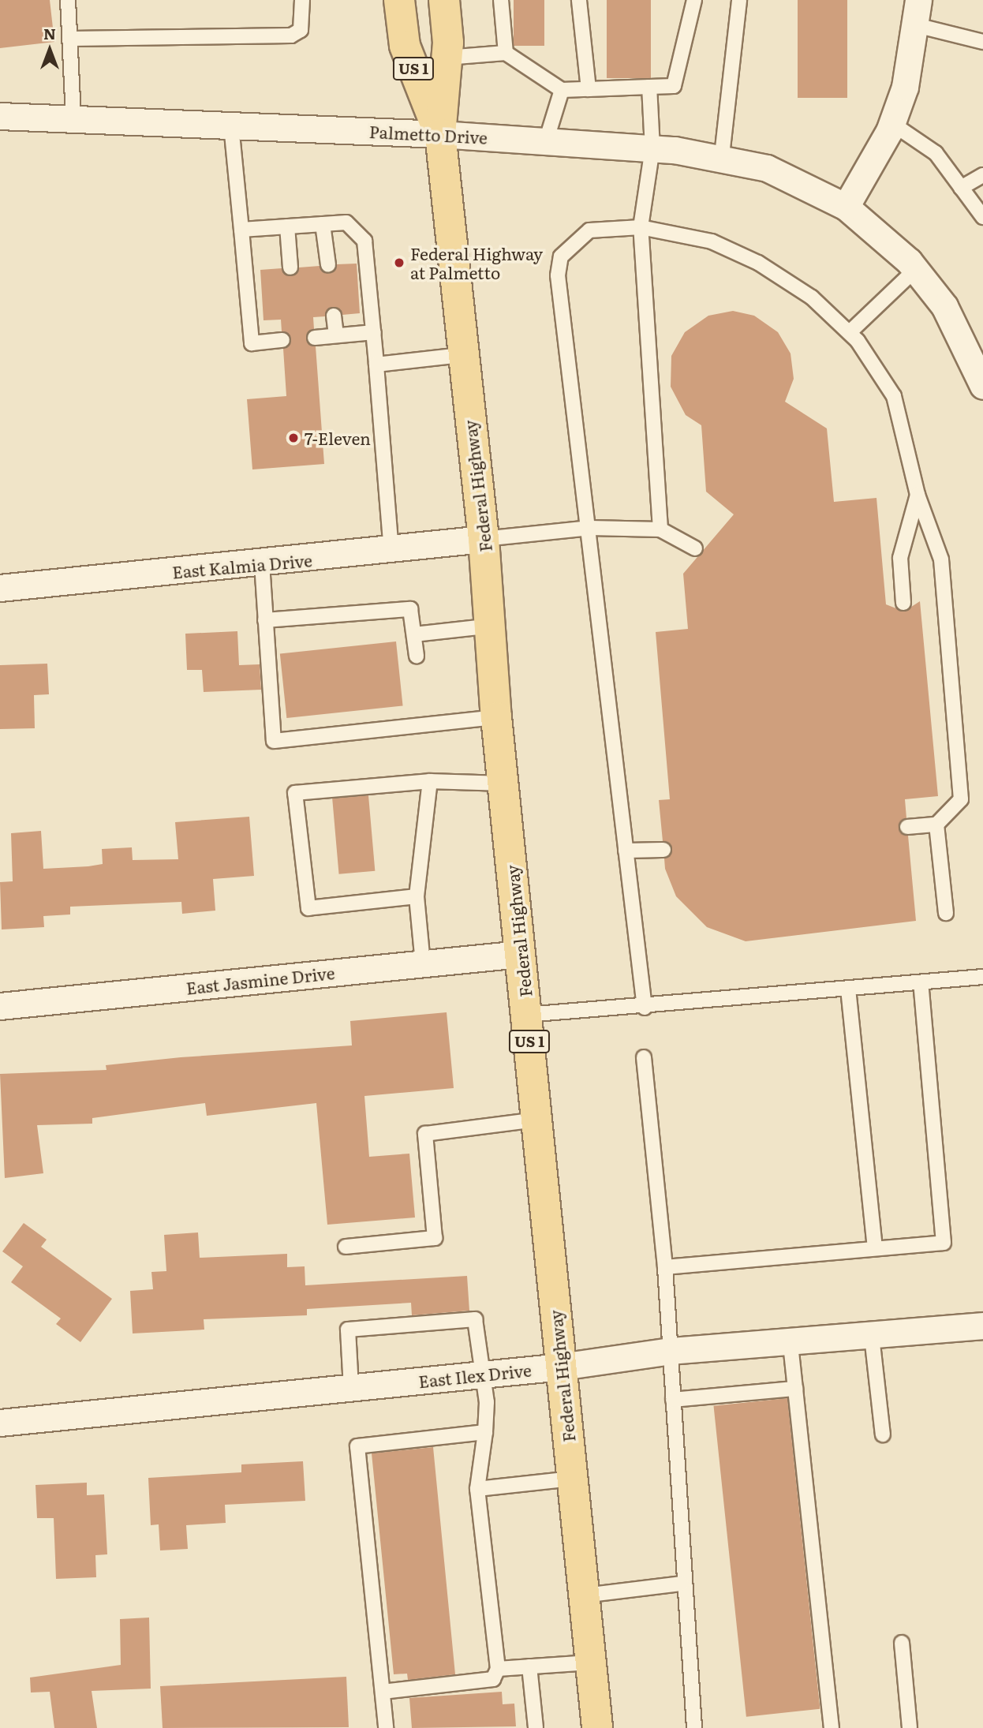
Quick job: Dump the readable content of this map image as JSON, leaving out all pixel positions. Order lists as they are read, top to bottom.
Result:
{
  "streets": {
    "main road": ["US 1", "Federal Highway"],
    "street": [
      "Palmetto Drive",
      "East Kalmia Drive",
      "East Jasmine Drive",
      "East Ilex Drive"
    ]
  },
  "crossings": [
    ["Palmetto Drive", "Federal Highway"],
    ["Federal Highway", "East Kalmia Drive"],
    ["Federal Highway", "East Jasmine Drive"],
    ["Federal Highway", "East Ilex Drive"]
  ],
  "places": ["Federal Highway at Palmetto", "7-Eleven"],
  "north": "top"
}
